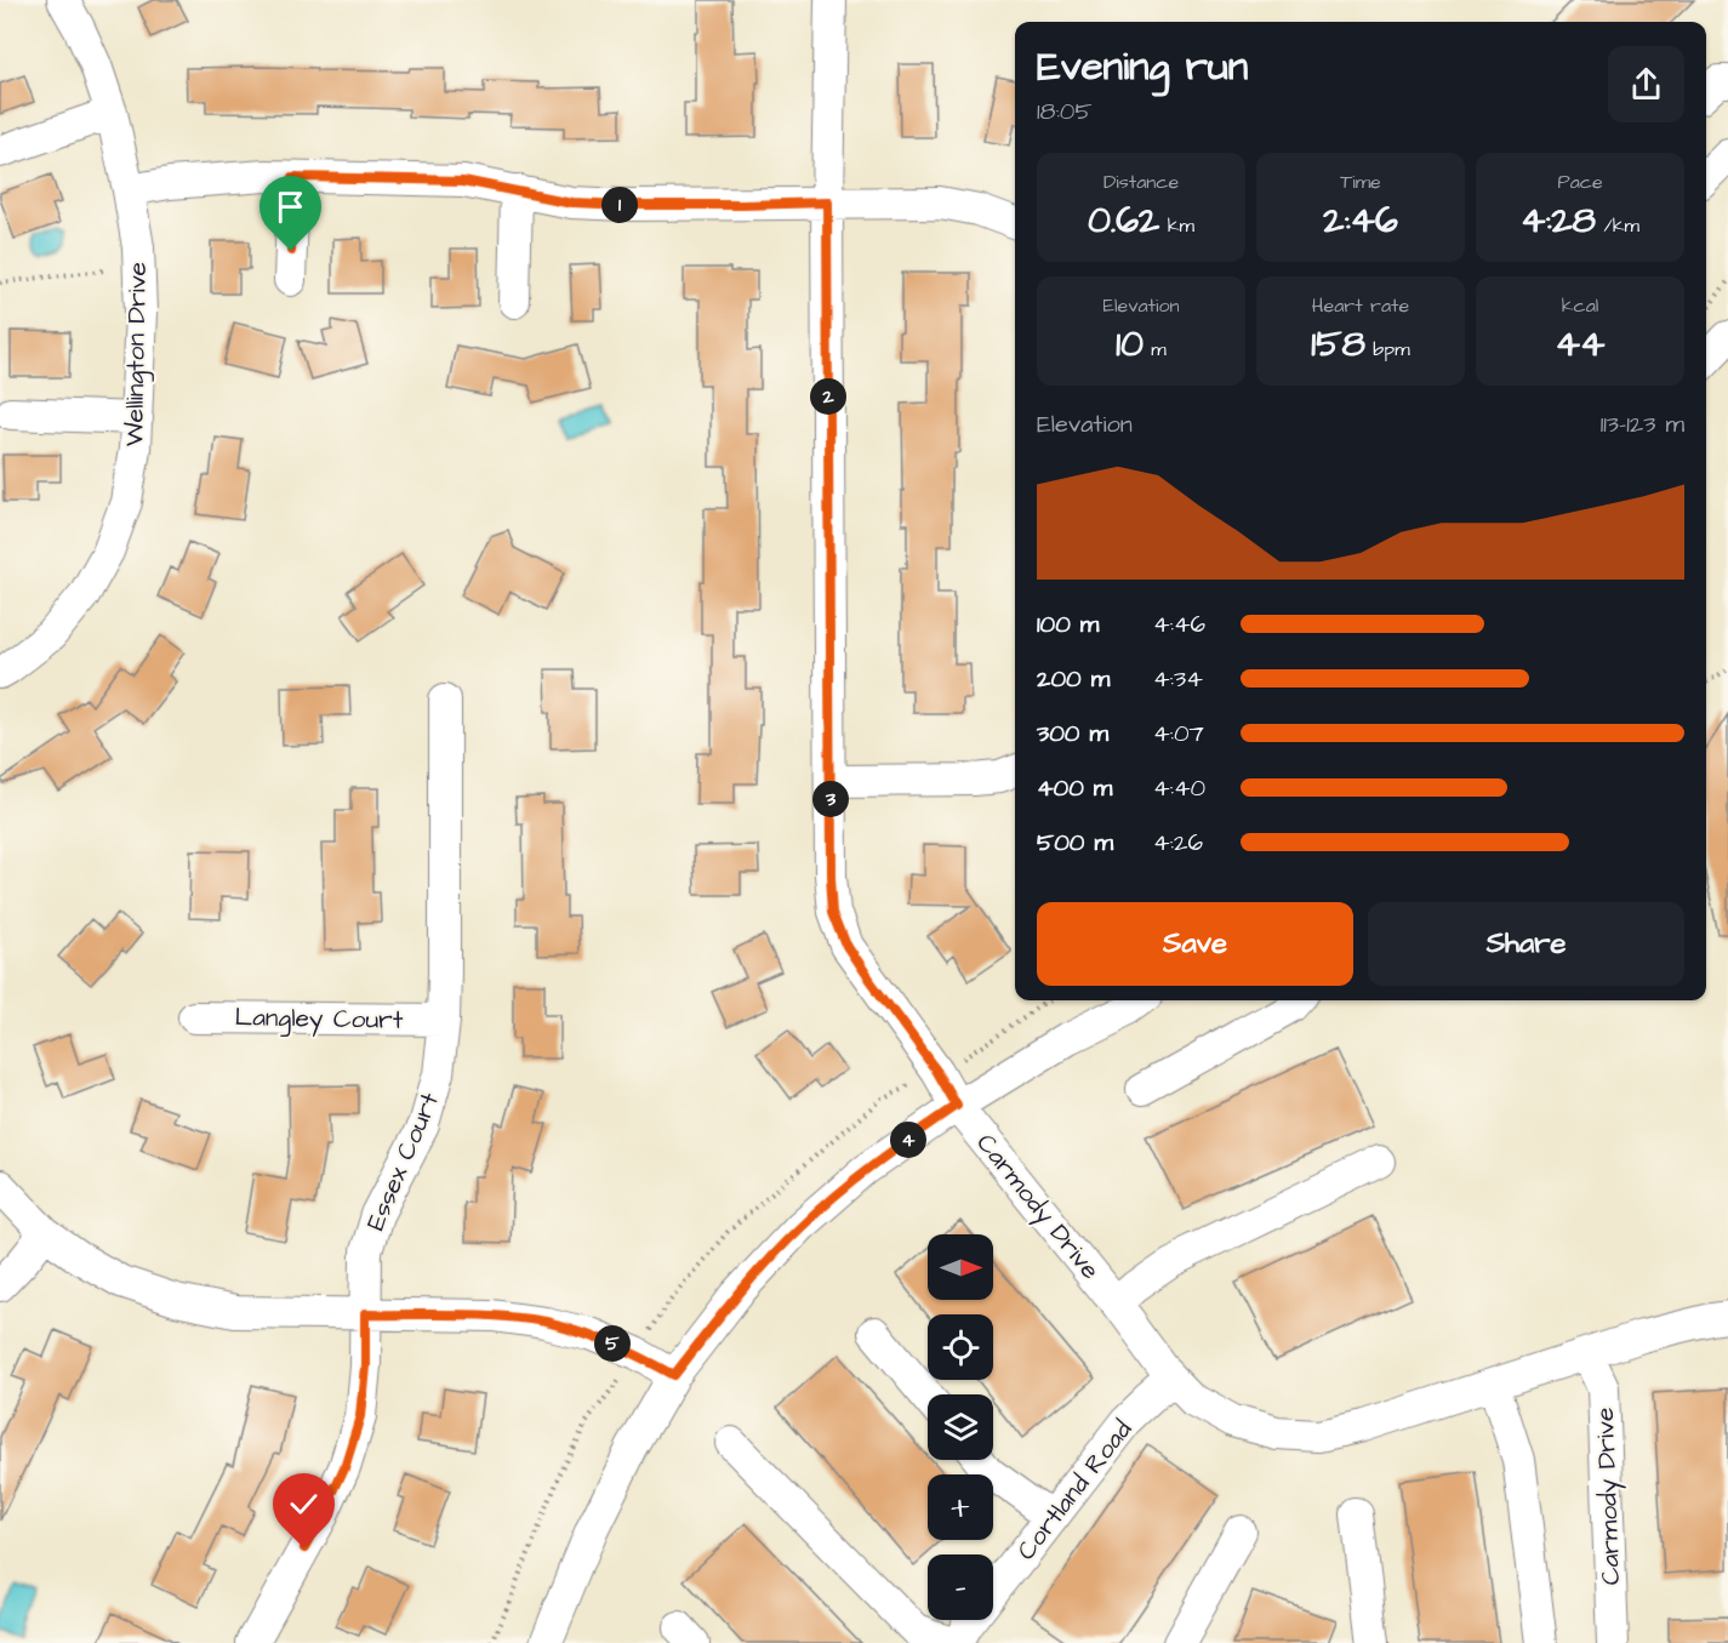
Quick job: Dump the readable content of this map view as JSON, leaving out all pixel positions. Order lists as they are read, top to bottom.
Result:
{
  "streets": {
    "street": [
      "Wellington Drive",
      "Langley Court",
      "Essex Court",
      "Carmody Drive",
      "Cortland Road"
    ]
  },
  "crossings": [
    ["Langley Court", "Essex Court"],
    ["Carmody Drive", "Cortland Road"]
  ],
  "north": "right",
  "page": {
    "heading": ["Evening run", "18:05"],
    "stats": [
      ["Distance", "0.62 km"],
      ["Time", "2:46"],
      ["Pace", "4:28 /km"],
      ["Elevation", "10 m"],
      ["Heart rate", "158 bpm"],
      ["kcal", "44"]
    ],
    "pins": [
      "1",
      "2",
      "3",
      "4",
      "5"
    ],
    "chart": ["Elevation", "113–123 m"],
    "list": [
      {
        "name": "100 m",
        "note": "4:46"
      },
      {
        "name": "200 m",
        "note": "4:34"
      },
      {
        "name": "300 m",
        "note": "4:07"
      },
      {
        "name": "400 m",
        "note": "4:40"
      },
      {
        "name": "500 m",
        "note": "4:26"
      }
    ],
    "buttons": ["Save", "Share"],
    "map_buttons": ["+", "−"]
  }
}
